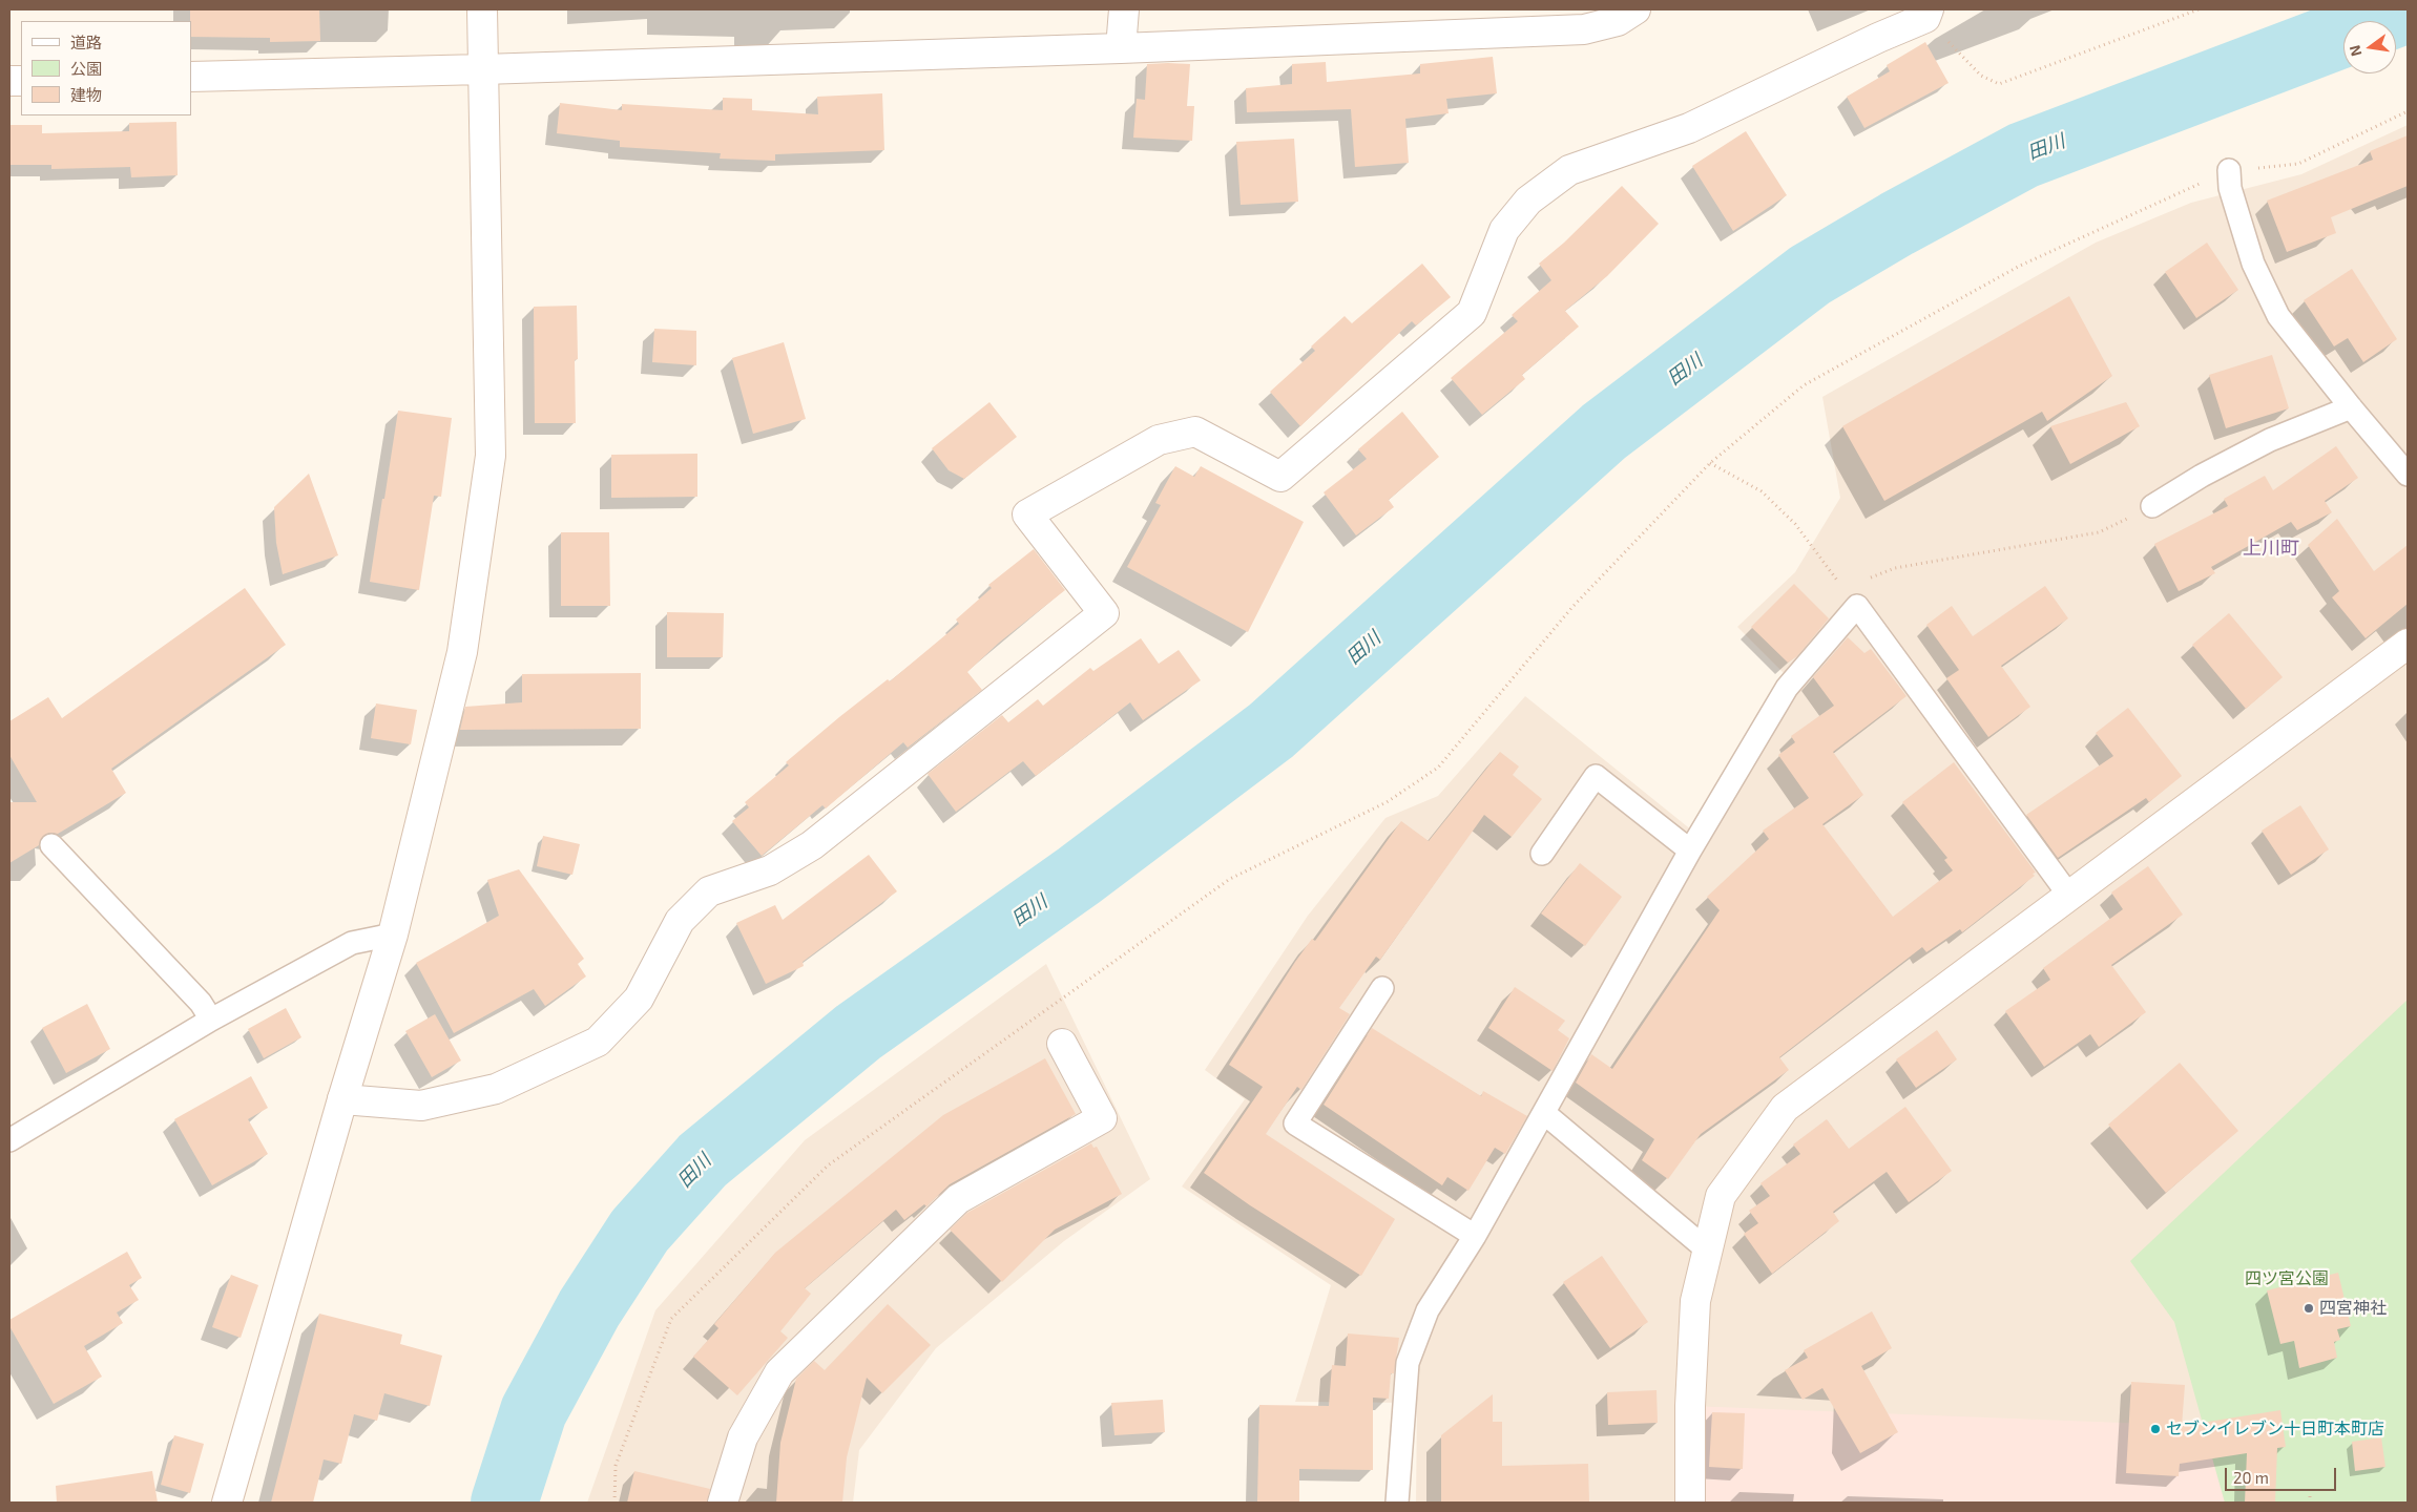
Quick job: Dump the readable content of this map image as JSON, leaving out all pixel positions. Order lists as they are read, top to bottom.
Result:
{
  "districts": ["上川町"],
  "water": ["田川"],
  "parks": ["四ツ宮公園"],
  "places": ["四宮神社", "セブンイレブン十日町本町店"],
  "legend": ["道路", "公園", "建物"],
  "scale_bar": "20 m",
  "north": "left"
}
